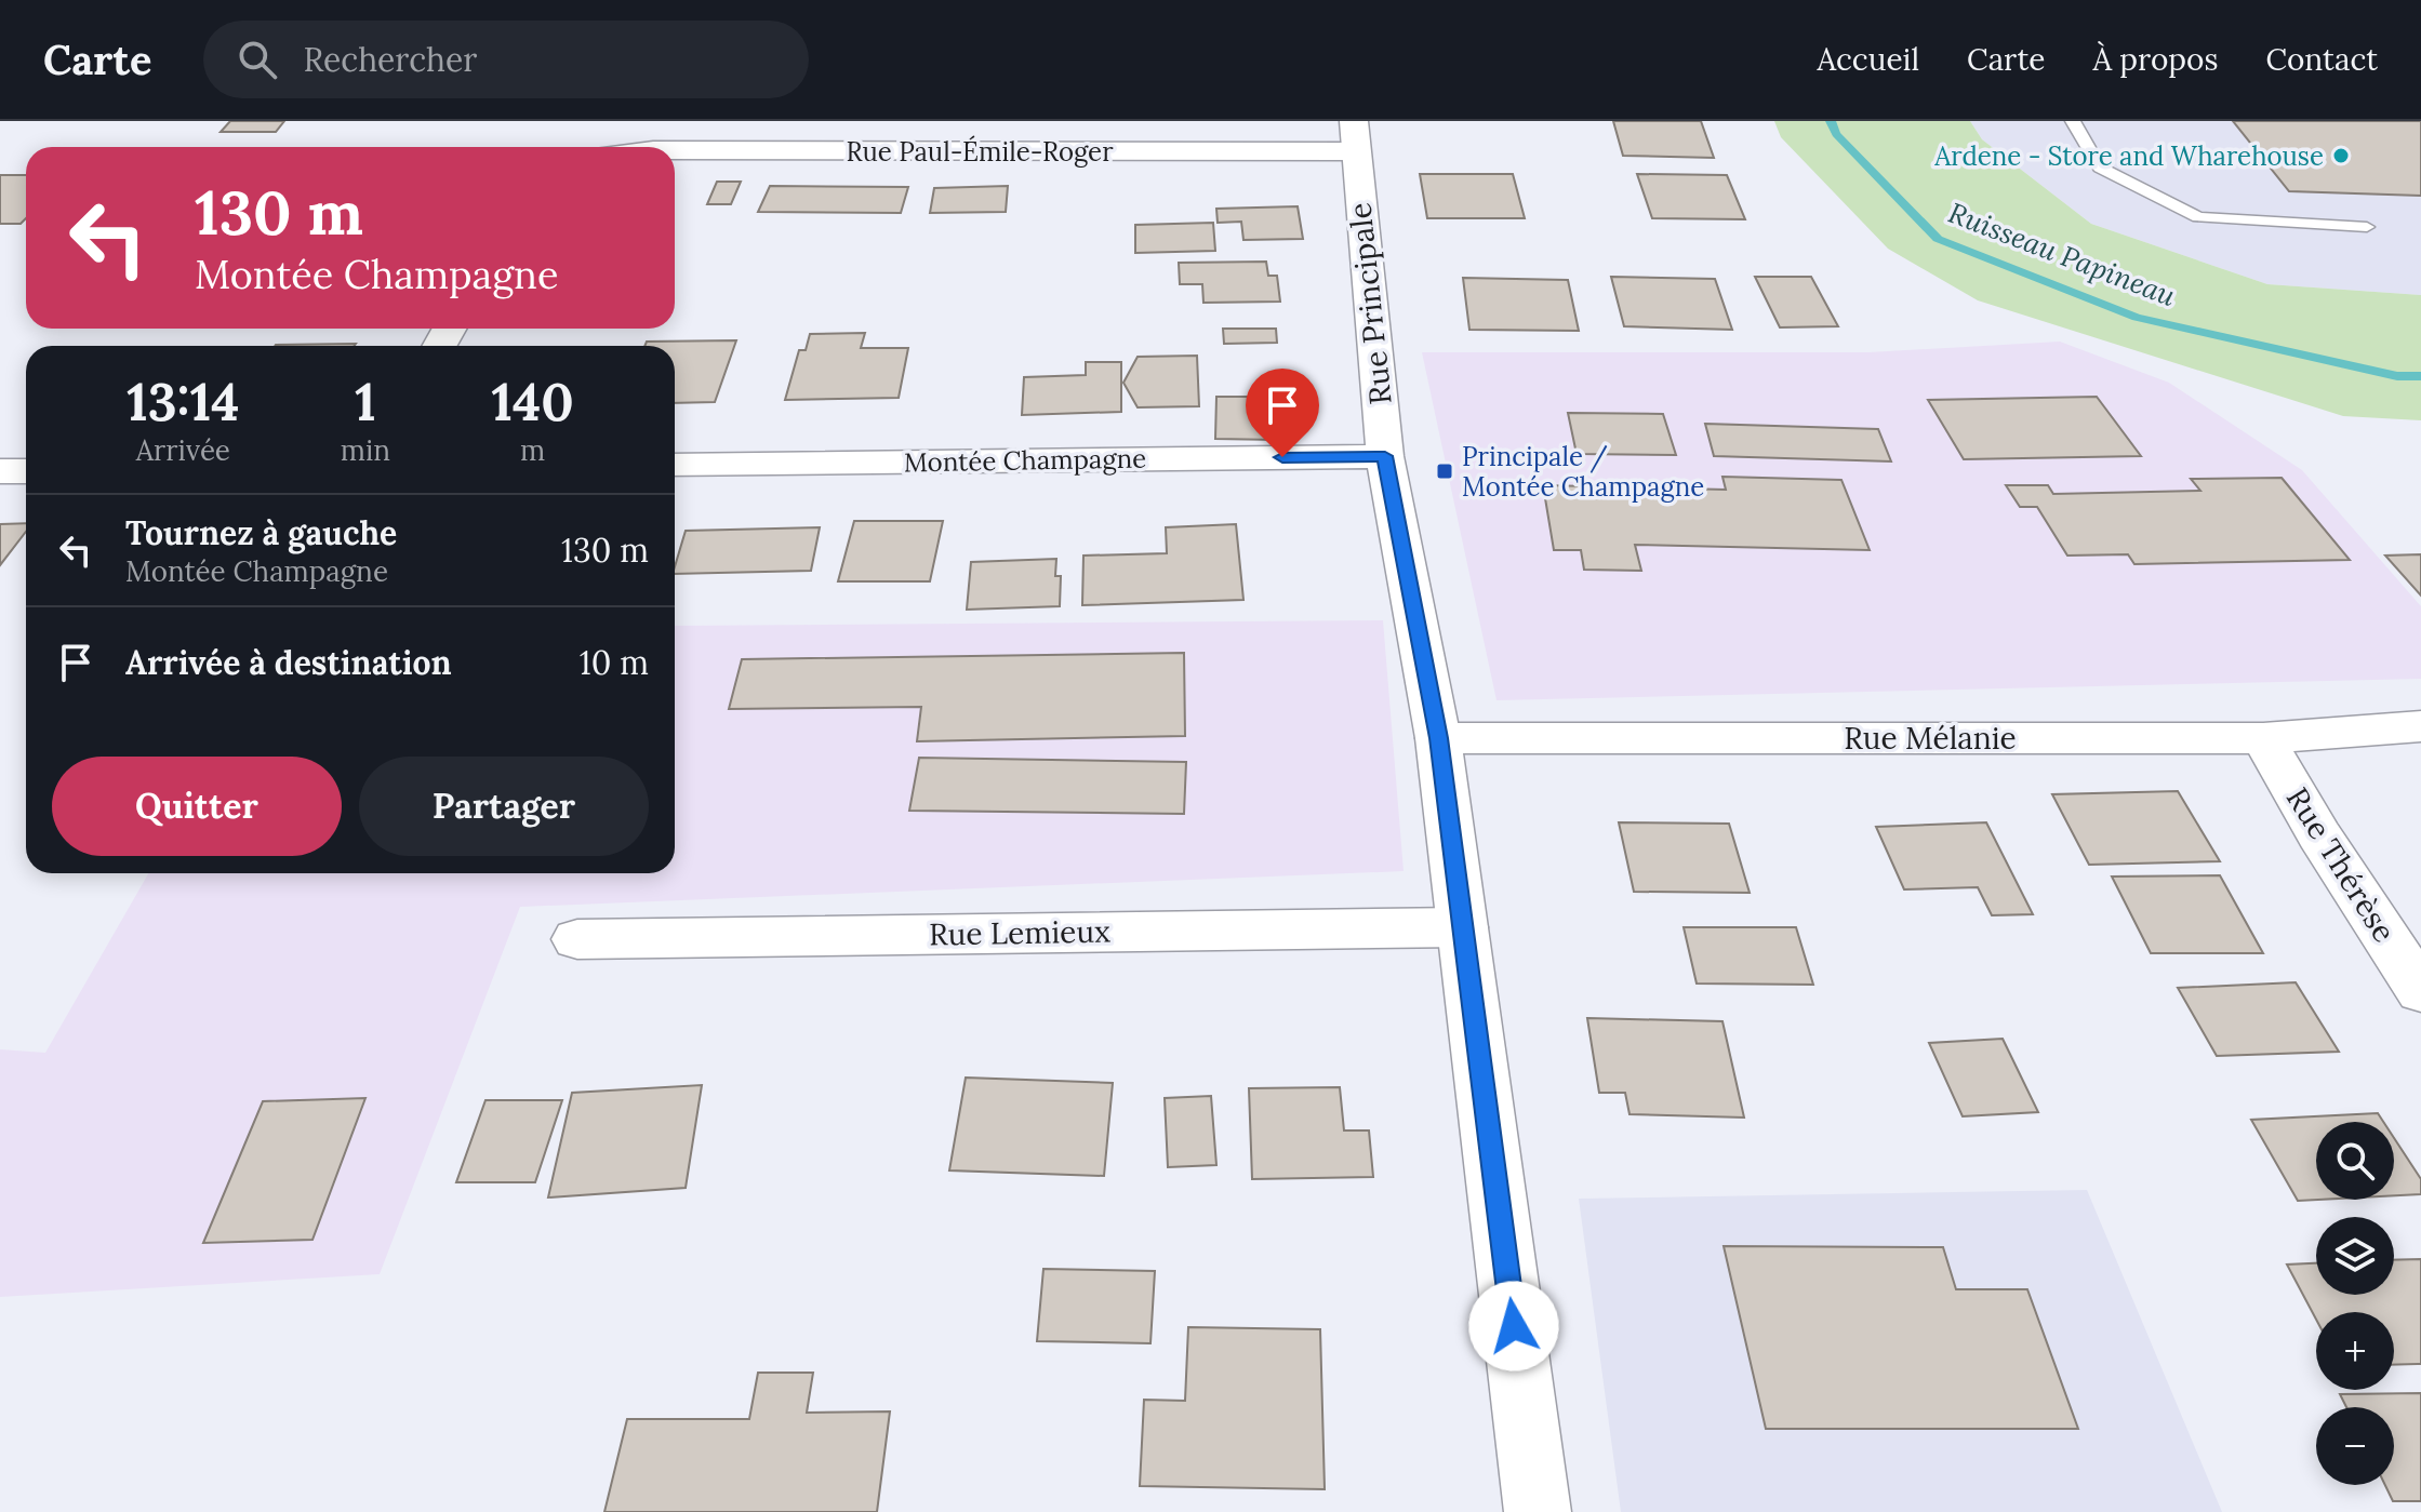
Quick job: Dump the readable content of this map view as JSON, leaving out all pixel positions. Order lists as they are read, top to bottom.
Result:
{
  "streets": {
    "street": [
      "Rue Paul-Émile-Roger",
      "Rue Principale",
      "Montée Champagne",
      "Rue Mélanie",
      "Rue Thérèse",
      "Rue Lemieux"
    ]
  },
  "crossings": [
    ["Rue Paul-Émile-Roger", "Rue Principale"],
    ["Rue Principale", "Montée Champagne"],
    ["Rue Principale", "Rue Mélanie"],
    ["Rue Principale", "Rue Lemieux"],
    ["Rue Mélanie", "Rue Thérèse"]
  ],
  "water": ["Ruisseau Papineau"],
  "places": {
    "other": ["Ardene - Store and Wharehouse"],
    "transit": ["Principale / Montée Champagne"]
  },
  "page": {
    "header": "Carte",
    "search": "Rechercher",
    "nav": [
      "Accueil",
      "Carte",
      "À propos",
      "Contact"
    ],
    "turn": ["130 m", "Montée Champagne"],
    "eta": [
      "13:14",
      "Arrivée",
      "1",
      "min",
      "140",
      "m"
    ],
    "list": [
      {
        "name": "Tournez à gauche",
        "note": "Montée Champagne",
        "value": "130 m"
      },
      {
        "name": "Arrivée à destination",
        "value": "10 m"
      }
    ],
    "buttons": ["Quitter", "Partager"],
    "map_buttons": ["+", "−"]
  }
}
